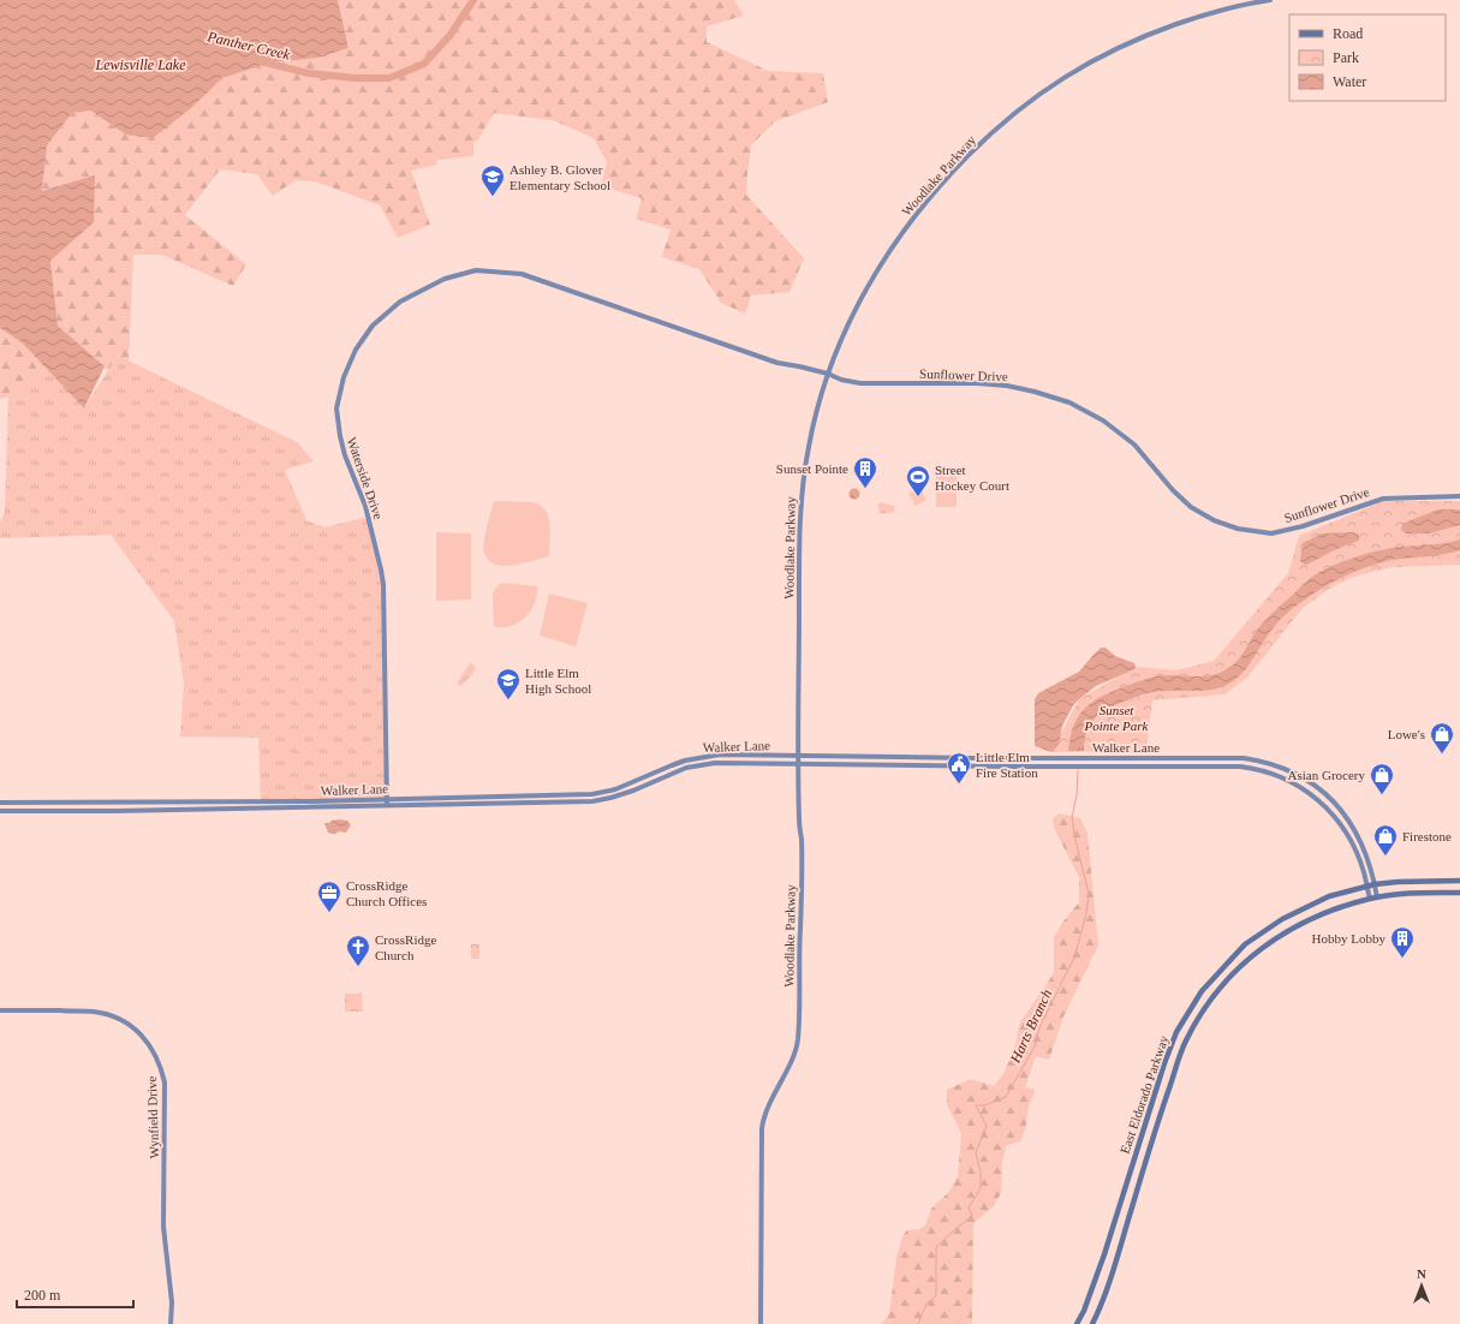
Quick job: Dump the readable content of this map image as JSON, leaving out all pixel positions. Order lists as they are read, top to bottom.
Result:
{
  "streets": {
    "main road": ["East Eldorado Parkway"],
    "street": [
      "Woodlake Parkway",
      "Sunflower Drive",
      "Waterside Drive",
      "Walker Lane",
      "Wynfield Drive"
    ]
  },
  "crossings": [
    ["Woodlake Parkway", "Sunflower Drive"],
    ["Woodlake Parkway", "Walker Lane"],
    ["Sunflower Drive", "Waterside Drive"],
    ["Waterside Drive", "Walker Lane"],
    ["Walker Lane", "East Eldorado Parkway"]
  ],
  "water": ["Panther Creek", "Lewisville Lake", "Harts Branch"],
  "parks": ["Sunset Pointe Park"],
  "places": {
    "school or university": ["Ashley B. Glover Elementary School", "Little Elm High School"],
    "building": ["Sunset Pointe", "Hobby Lobby"],
    "sports": ["Street Hockey Court"],
    "shop": ["Lowe's", "Asian Grocery", "Firestone"],
    "public building": ["Little Elm Fire Station"],
    "office": ["CrossRidge Church Offices"],
    "church": ["CrossRidge Church"]
  },
  "legend": ["Road", "Park", "Water"],
  "scale_bar": "200 m",
  "north": "top"
}
